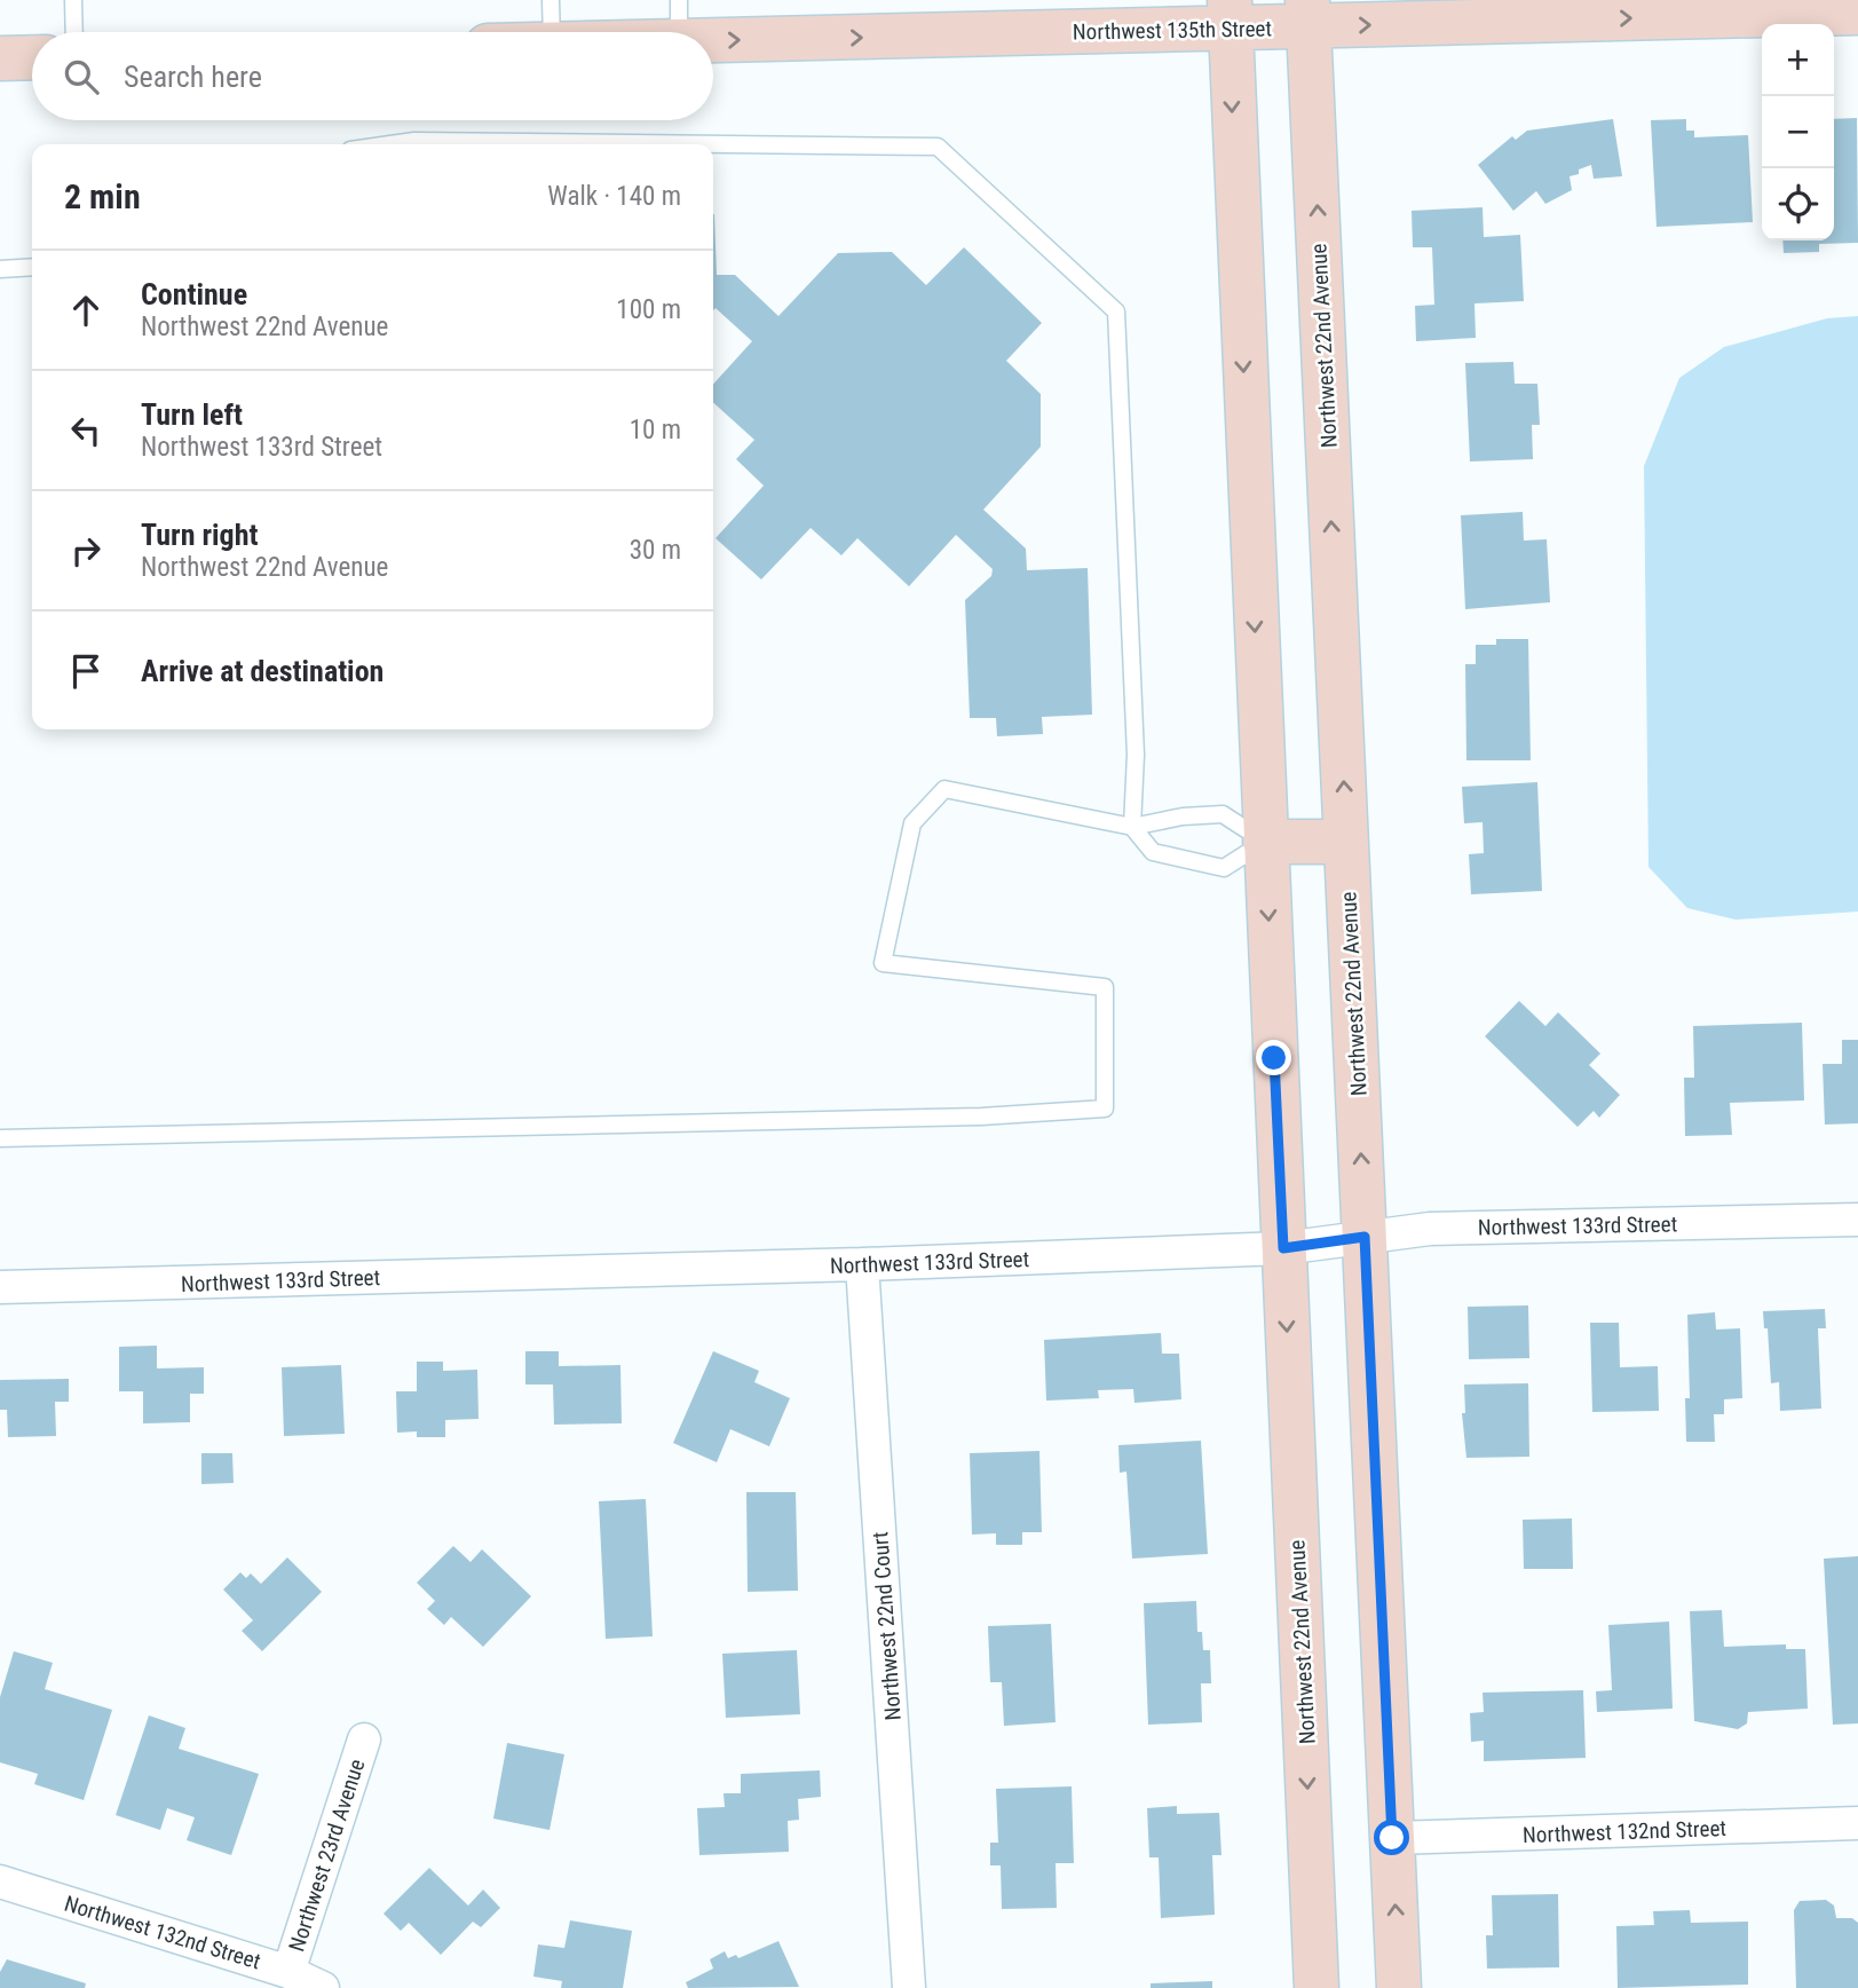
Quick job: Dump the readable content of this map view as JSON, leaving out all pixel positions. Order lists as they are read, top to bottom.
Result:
{
  "streets": {
    "main road": ["Northwest 135th Street", "Northwest 22nd Avenue"],
    "street": [
      "Northwest 133rd Street",
      "Northwest 22nd Court",
      "Northwest 132nd Street",
      "Northwest 23rd Avenue"
    ]
  },
  "crossings": [
    ["Northwest 135th Street", "Northwest 22nd Avenue"],
    ["Northwest 22nd Avenue", "Northwest 133rd Street"],
    ["Northwest 22nd Avenue", "Northwest 132nd Street"],
    ["Northwest 133rd Street", "Northwest 22nd Court"],
    ["Northwest 132nd Street", "Northwest 23rd Avenue"]
  ],
  "one_way": ["Northwest 135th Street"],
  "page": {
    "map_buttons": ["+", "−"],
    "search": "Search here",
    "heading": ["2 min", "Walk · 140 m"],
    "list": [
      ["Continue", "Northwest 22nd Avenue", "100 m"],
      ["Turn left", "Northwest 133rd Street", "10 m"],
      ["Turn right", "Northwest 22nd Avenue", "30 m"],
      "Arrive at destination"
    ]
  }
}
